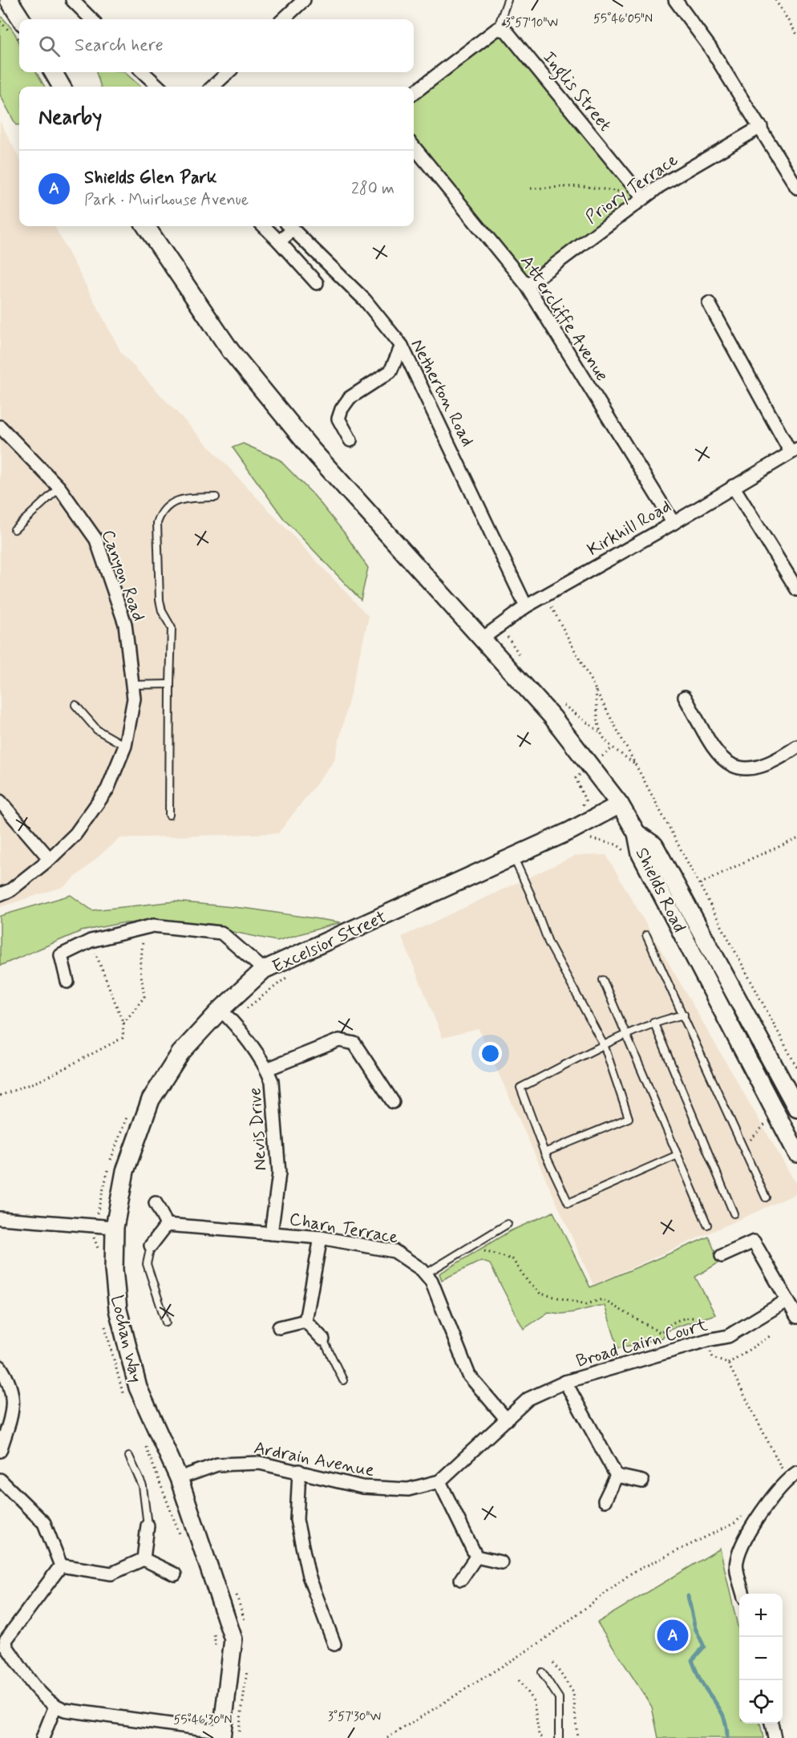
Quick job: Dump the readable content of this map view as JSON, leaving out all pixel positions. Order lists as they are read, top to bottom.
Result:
{
  "streets": {
    "main road": ["Shields Road", "Excelsior Street", "Lochan Way"],
    "street": [
      "Inglis Street",
      "Priory Terrace",
      "Attercliffe Avenue",
      "Netherton Road",
      "Kirkhill Road",
      "Canyon Road",
      "Nevis Drive",
      "Charn Terrace",
      "Broad Cairn Court",
      "Ardrain Avenue"
    ]
  },
  "crossings": [
    ["Inglis Street", "Priory Terrace"],
    ["Priory Terrace", "Attercliffe Avenue"],
    ["Attercliffe Avenue", "Kirkhill Road"],
    ["Netherton Road", "Kirkhill Road"],
    ["Excelsior Street", "Lochan Way"],
    ["Nevis Drive", "Charn Terrace"],
    ["Nevis Drive", "Lochan Way"],
    ["Charn Terrace", "Broad Cairn Court"],
    ["Charn Terrace", "Ardrain Avenue"],
    ["Lochan Way", "Ardrain Avenue"],
    ["Broad Cairn Court", "Ardrain Avenue"]
  ],
  "page": {
    "search": "Search here",
    "heading": "Nearby",
    "list": [
      {
        "mark": "A",
        "name": "Shields Glen Park",
        "note": "Park · Muirhouse Avenue",
        "value": "280 m"
      }
    ],
    "map_buttons": ["+", "−"],
    "pins": "A"
  },
  "coordinates": [
    "55°46'05\"N",
    "3°57'10\"W",
    "3°57'30\"W",
    "55°46'30\"N"
  ]
}
